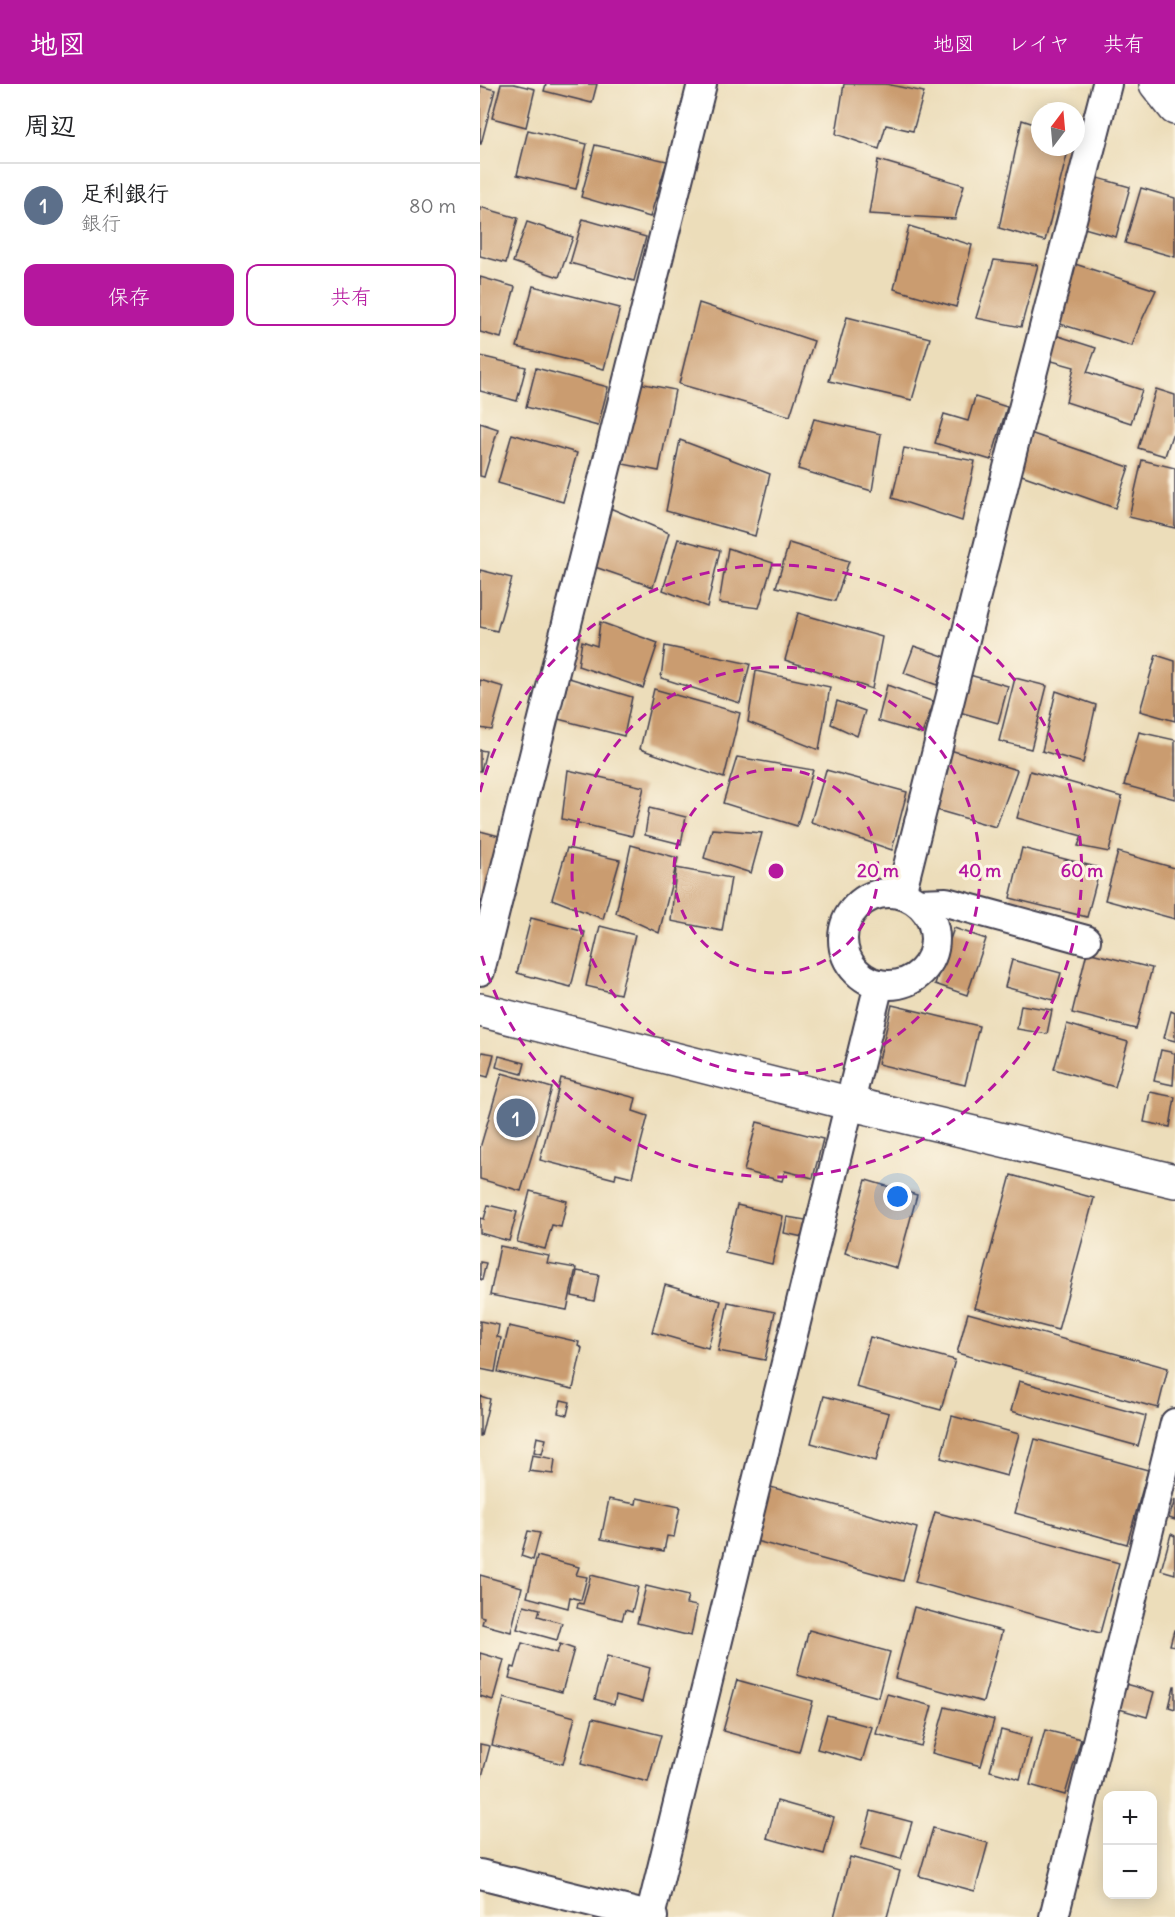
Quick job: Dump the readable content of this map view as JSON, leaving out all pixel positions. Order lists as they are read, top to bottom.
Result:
{
  "north": "top",
  "page": {
    "header": "地図",
    "nav": ["地図", "レイヤ", "共有"],
    "heading": "周辺",
    "list": [
      {
        "mark": "1",
        "name": "足利銀行",
        "note": "銀行",
        "value": "80 m"
      }
    ],
    "buttons": ["保存", "共有"],
    "pins": "1",
    "map_buttons": ["+", "−"]
  },
  "rings": ["20 m", "40 m", "60 m"]
}
